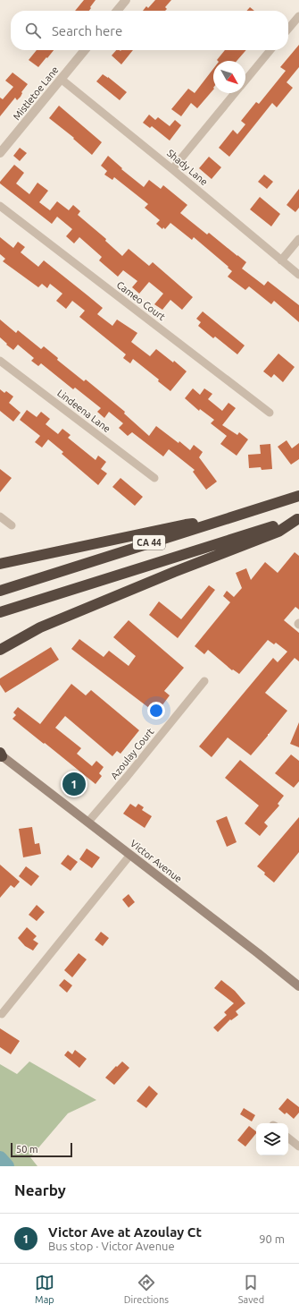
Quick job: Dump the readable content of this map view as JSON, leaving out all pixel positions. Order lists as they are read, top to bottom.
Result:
{
  "streets": {
    "highway": ["CA 44"],
    "main road": ["Victor Avenue"],
    "street": [
      "Mistletoe Lane",
      "Shady Lane",
      "Cameo Court",
      "Lindeena Lane",
      "Azoulay Court"
    ]
  },
  "crossings": [
    ["Mistletoe Lane", "Shady Lane"],
    ["Azoulay Court", "Victor Avenue"]
  ],
  "scale_bar": "50 m",
  "north": "bottom right",
  "page": {
    "search": "Search here",
    "pins": "1",
    "scale": "50 m",
    "heading": "Nearby",
    "list": [
      {
        "mark": "1",
        "name": "Victor Ave at Azoulay Ct",
        "note": "Bus stop · Victor Avenue",
        "value": "90 m"
      }
    ],
    "nav": ["Map", "Directions", "Saved"]
  }
}
